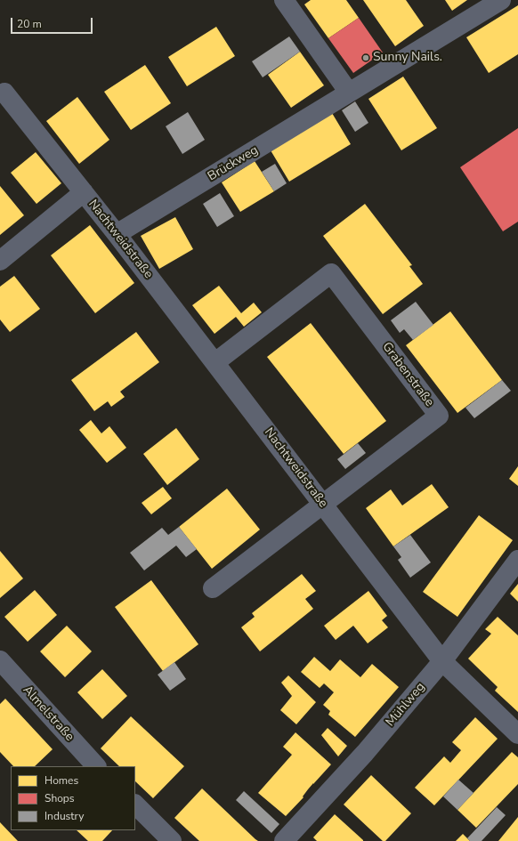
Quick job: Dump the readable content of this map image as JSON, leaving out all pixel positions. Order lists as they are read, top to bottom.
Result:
{
  "streets": {
    "street": [
      "Brückweg",
      "Nachtweidstraße",
      "Grabenstraße",
      "Mühlweg",
      "Almelstraße"
    ]
  },
  "crossings": [
    ["Brückweg", "Nachtweidstraße"],
    ["Nachtweidstraße", "Grabenstraße"],
    ["Nachtweidstraße", "Mühlweg"]
  ],
  "places": ["Sunny Nails."],
  "legend": ["Homes", "Shops", "Industry"],
  "scale_bar": "20 m"
}
